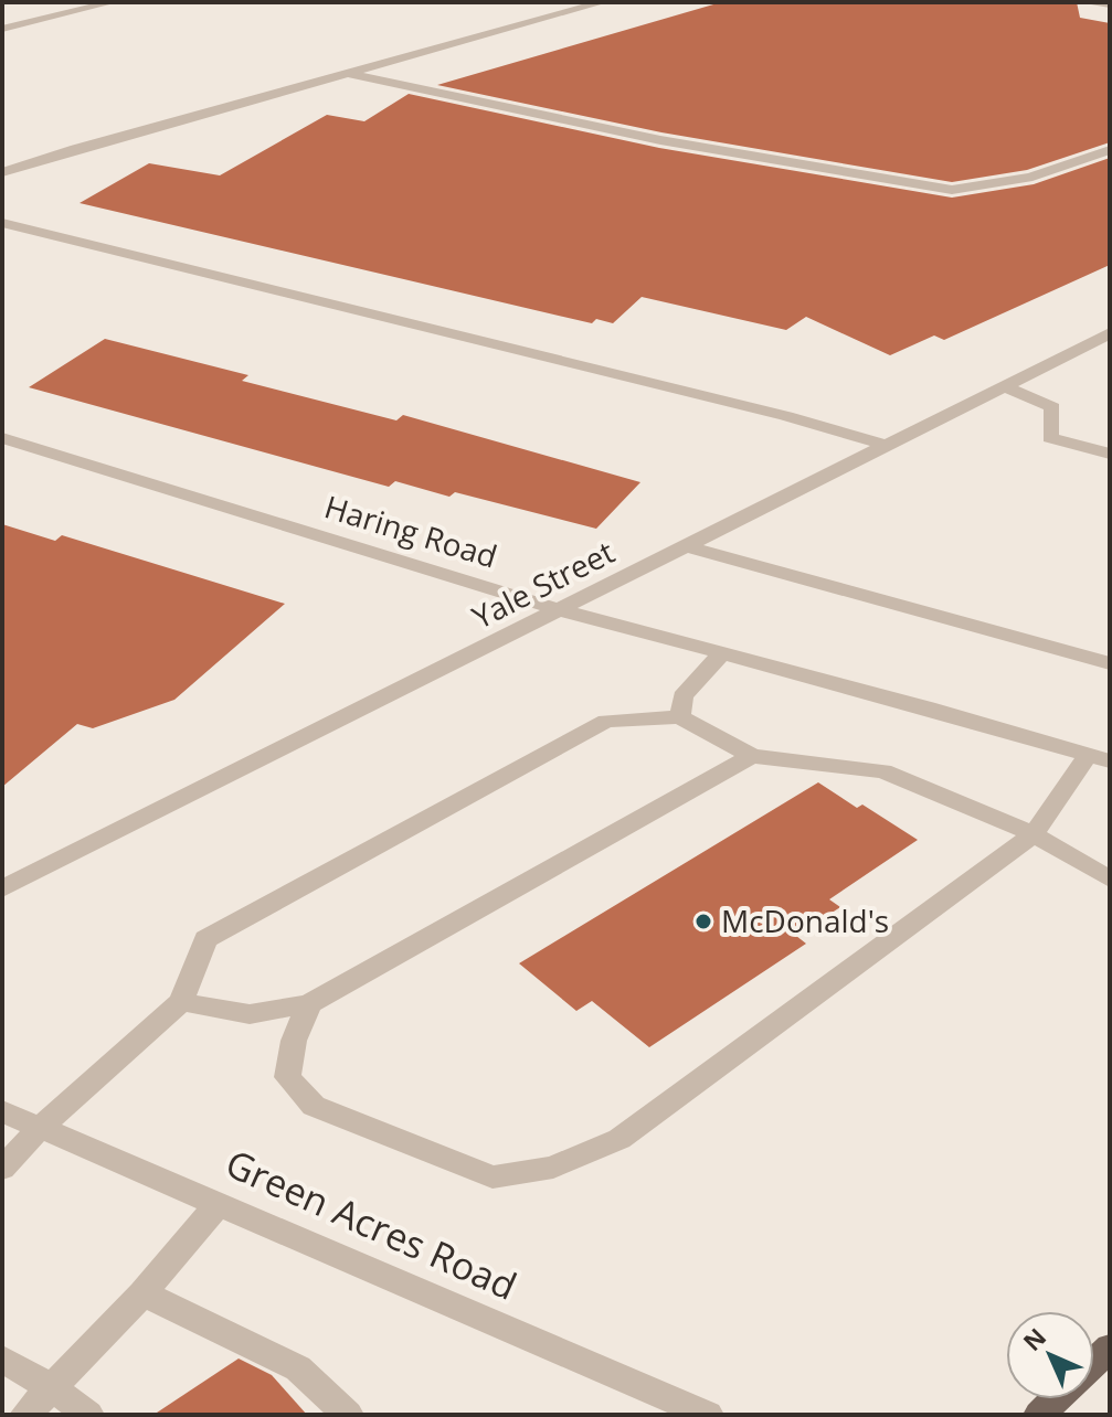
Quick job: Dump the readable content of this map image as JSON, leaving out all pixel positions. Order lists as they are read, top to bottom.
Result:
{
  "streets": {
    "street": ["Haring Road", "Yale Street", "Green Acres Road"]
  },
  "crossings": [
    ["Haring Road", "Yale Street"]
  ],
  "places": ["McDonald's"],
  "north": "top left"
}
